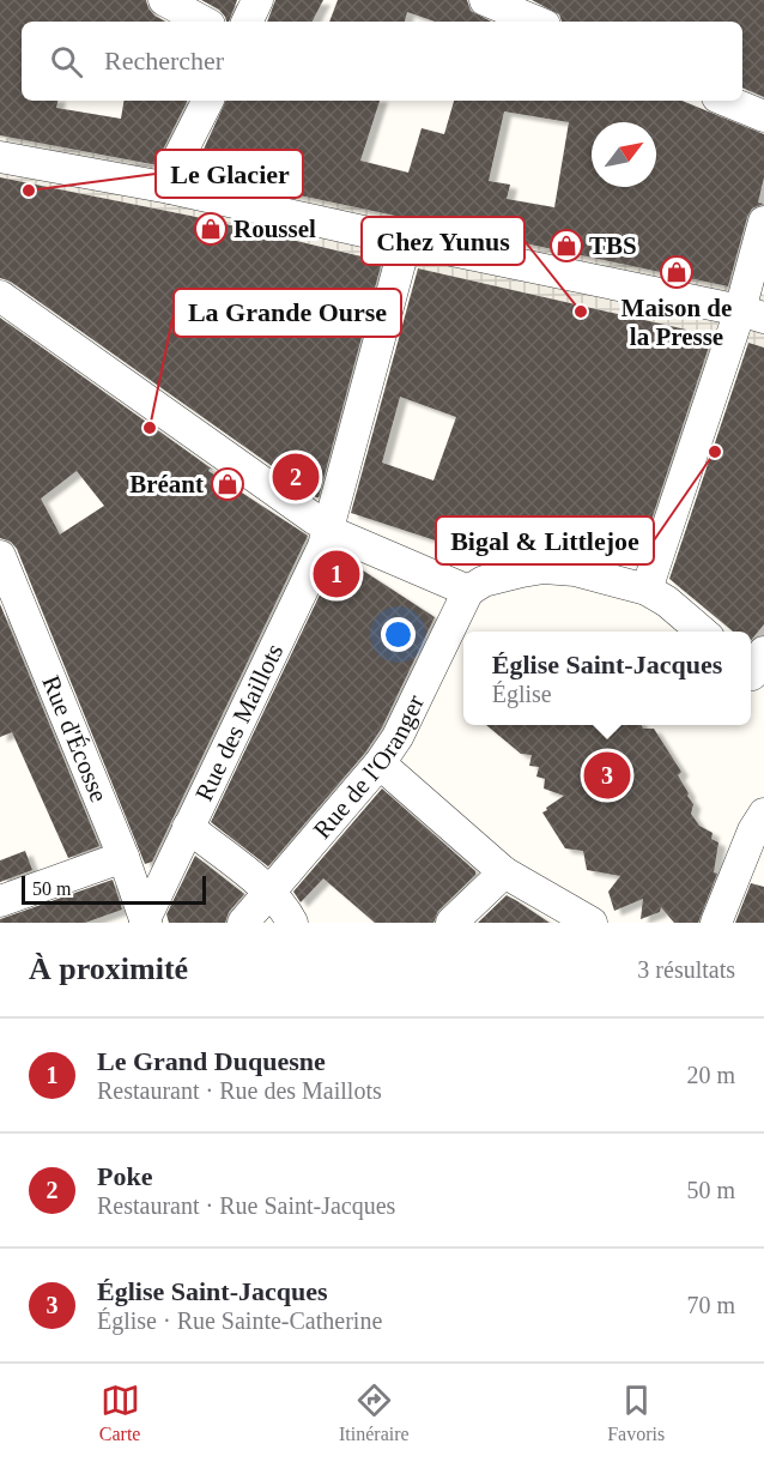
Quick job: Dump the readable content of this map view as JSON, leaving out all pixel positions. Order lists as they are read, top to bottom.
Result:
{
  "streets": {
    "street": ["Rue des Maillots", "Rue d'Écosse", "Rue de l'Oranger"]
  },
  "crossings": [
    ["Rue des Maillots", "Rue d'Écosse"]
  ],
  "places": {
    "other": [
      "Le Glacier",
      "Chez Yunus",
      "La Grande Ourse",
      "Bigal & Littlejoe"
    ],
    "shop": [
      "Roussel",
      "TBS",
      "Maison de la Presse",
      "Bréant"
    ]
  },
  "scale_bar": "50 m",
  "north": "top right",
  "page": {
    "search": "Rechercher",
    "pins": ["2", "1", "3"],
    "popup": ["Église Saint-Jacques", "Église"],
    "scale": "50 m",
    "heading": ["À proximité", "3 résultats"],
    "list": [
      {
        "mark": "1",
        "name": "Le Grand Duquesne",
        "note": "Restaurant · Rue des Maillots",
        "value": "20 m"
      },
      {
        "mark": "2",
        "name": "Poke",
        "note": "Restaurant · Rue Saint-Jacques",
        "value": "50 m"
      },
      {
        "mark": "3",
        "name": "Église Saint-Jacques",
        "note": "Église · Rue Sainte-Catherine",
        "value": "70 m"
      }
    ],
    "nav": ["Carte", "Itinéraire", "Favoris"]
  }
}
